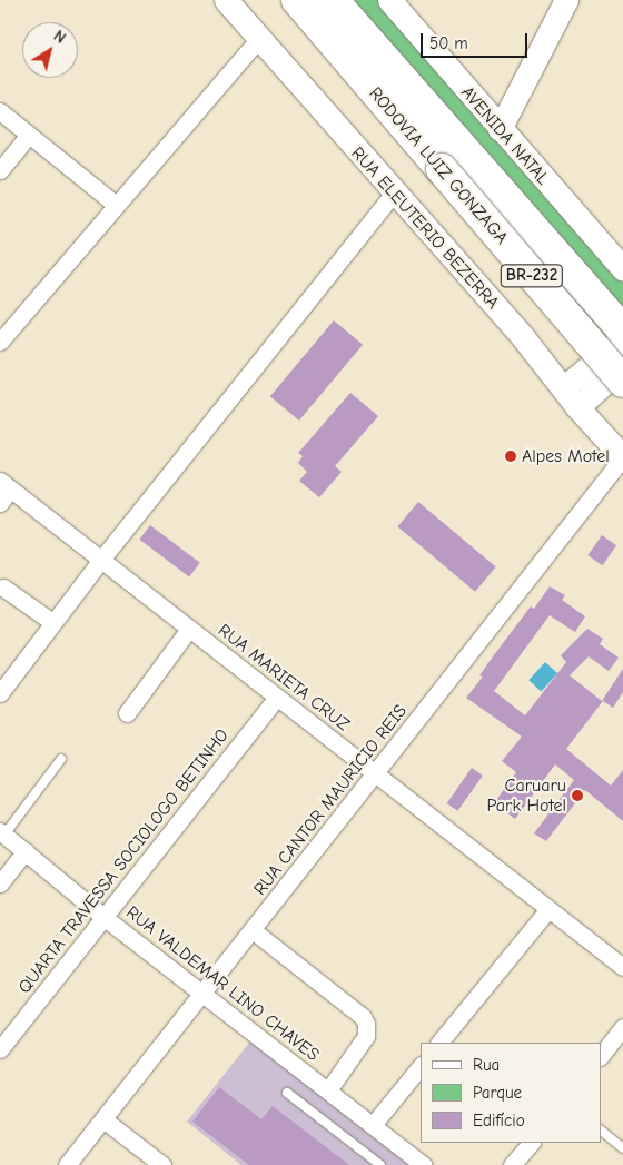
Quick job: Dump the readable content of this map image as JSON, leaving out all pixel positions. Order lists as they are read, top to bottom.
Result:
{
  "streets": {
    "highway": ["RODOVIA LUIZ GONZAGA", "BR-232"],
    "street": [
      "AVENIDA NATAL",
      "RUA ELEUTERIO BEZERRA",
      "RUA MARIETA CRUZ",
      "RUA CANTOR MAURICIO REIS",
      "QUARTA TRAVESSA SOCIOLOGO BETINHO",
      "RUA VALDEMAR LINO CHAVES"
    ]
  },
  "crossings": [
    ["RUA ELEUTERIO BEZERRA", "RUA CANTOR MAURICIO REIS"],
    ["RUA MARIETA CRUZ", "RUA CANTOR MAURICIO REIS"],
    ["RUA MARIETA CRUZ", "QUARTA TRAVESSA SOCIOLOGO BETINHO"],
    ["RUA CANTOR MAURICIO REIS", "RUA VALDEMAR LINO CHAVES"],
    ["QUARTA TRAVESSA SOCIOLOGO BETINHO", "RUA VALDEMAR LINO CHAVES"]
  ],
  "places": ["Alpes Motel", "Caruaru Park Hotel"],
  "legend": ["Rua", "Parque", "Edifício"],
  "scale_bar": "50 m",
  "north": "top right"
}
